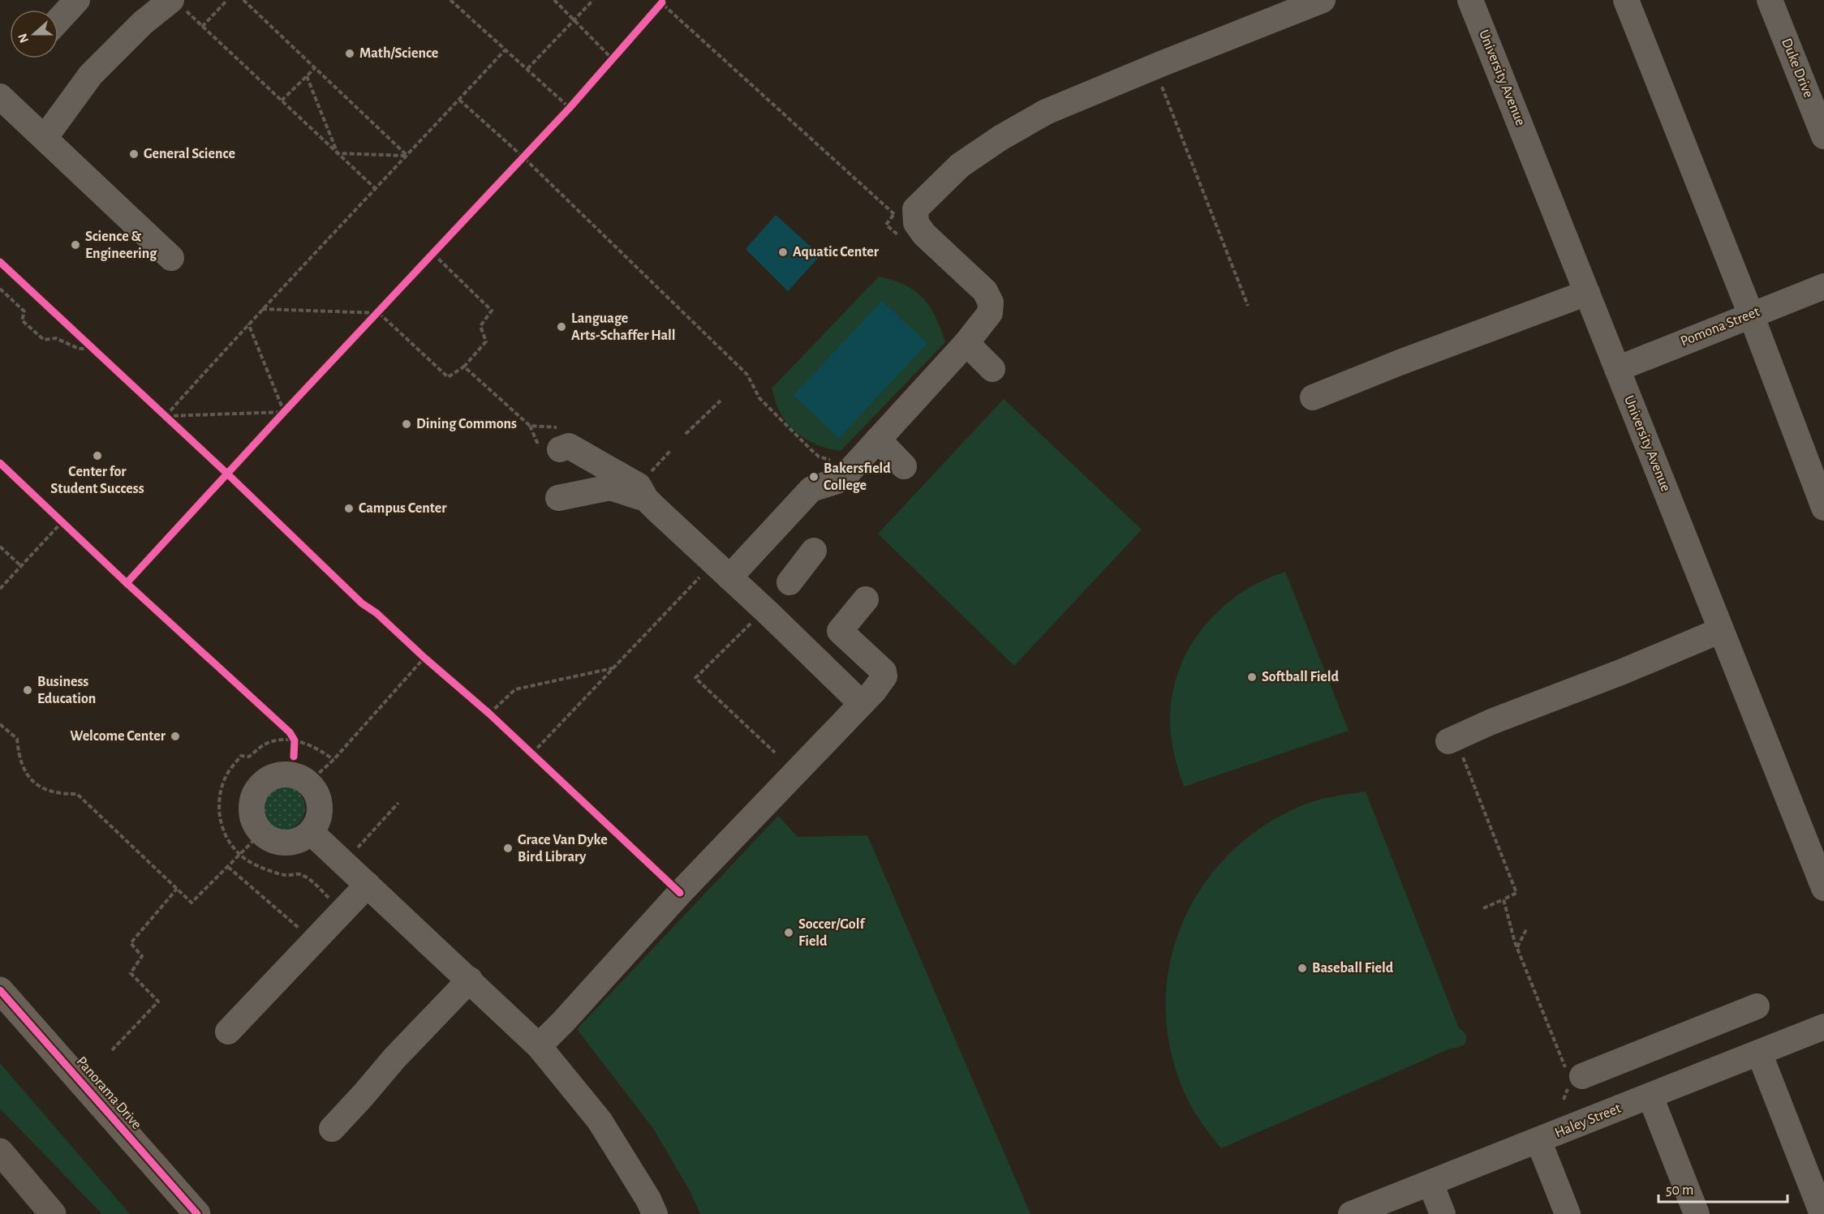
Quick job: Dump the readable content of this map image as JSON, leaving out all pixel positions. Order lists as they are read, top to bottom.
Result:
{
  "streets": {
    "main road": ["Panorama Drive"],
    "street": [
      "Duke Drive",
      "University Avenue",
      "Pomona Street",
      "Haley Street"
    ]
  },
  "crossings": [
    ["University Avenue", "Pomona Street"]
  ],
  "places": [
    "Math/Science",
    "General Science",
    "Science & Engineering",
    "Aquatic Center",
    "Language Arts-Schaffer Hall",
    "Dining Commons",
    "Center for Student Success",
    "Bakersfield College",
    "Campus Center",
    "Softball Field",
    "Business Education",
    "Welcome Center",
    "Grace Van Dyke Bird Library",
    "Soccer/Golf Field",
    "Baseball Field"
  ],
  "scale_bar": "50 m",
  "north": "left"
}
